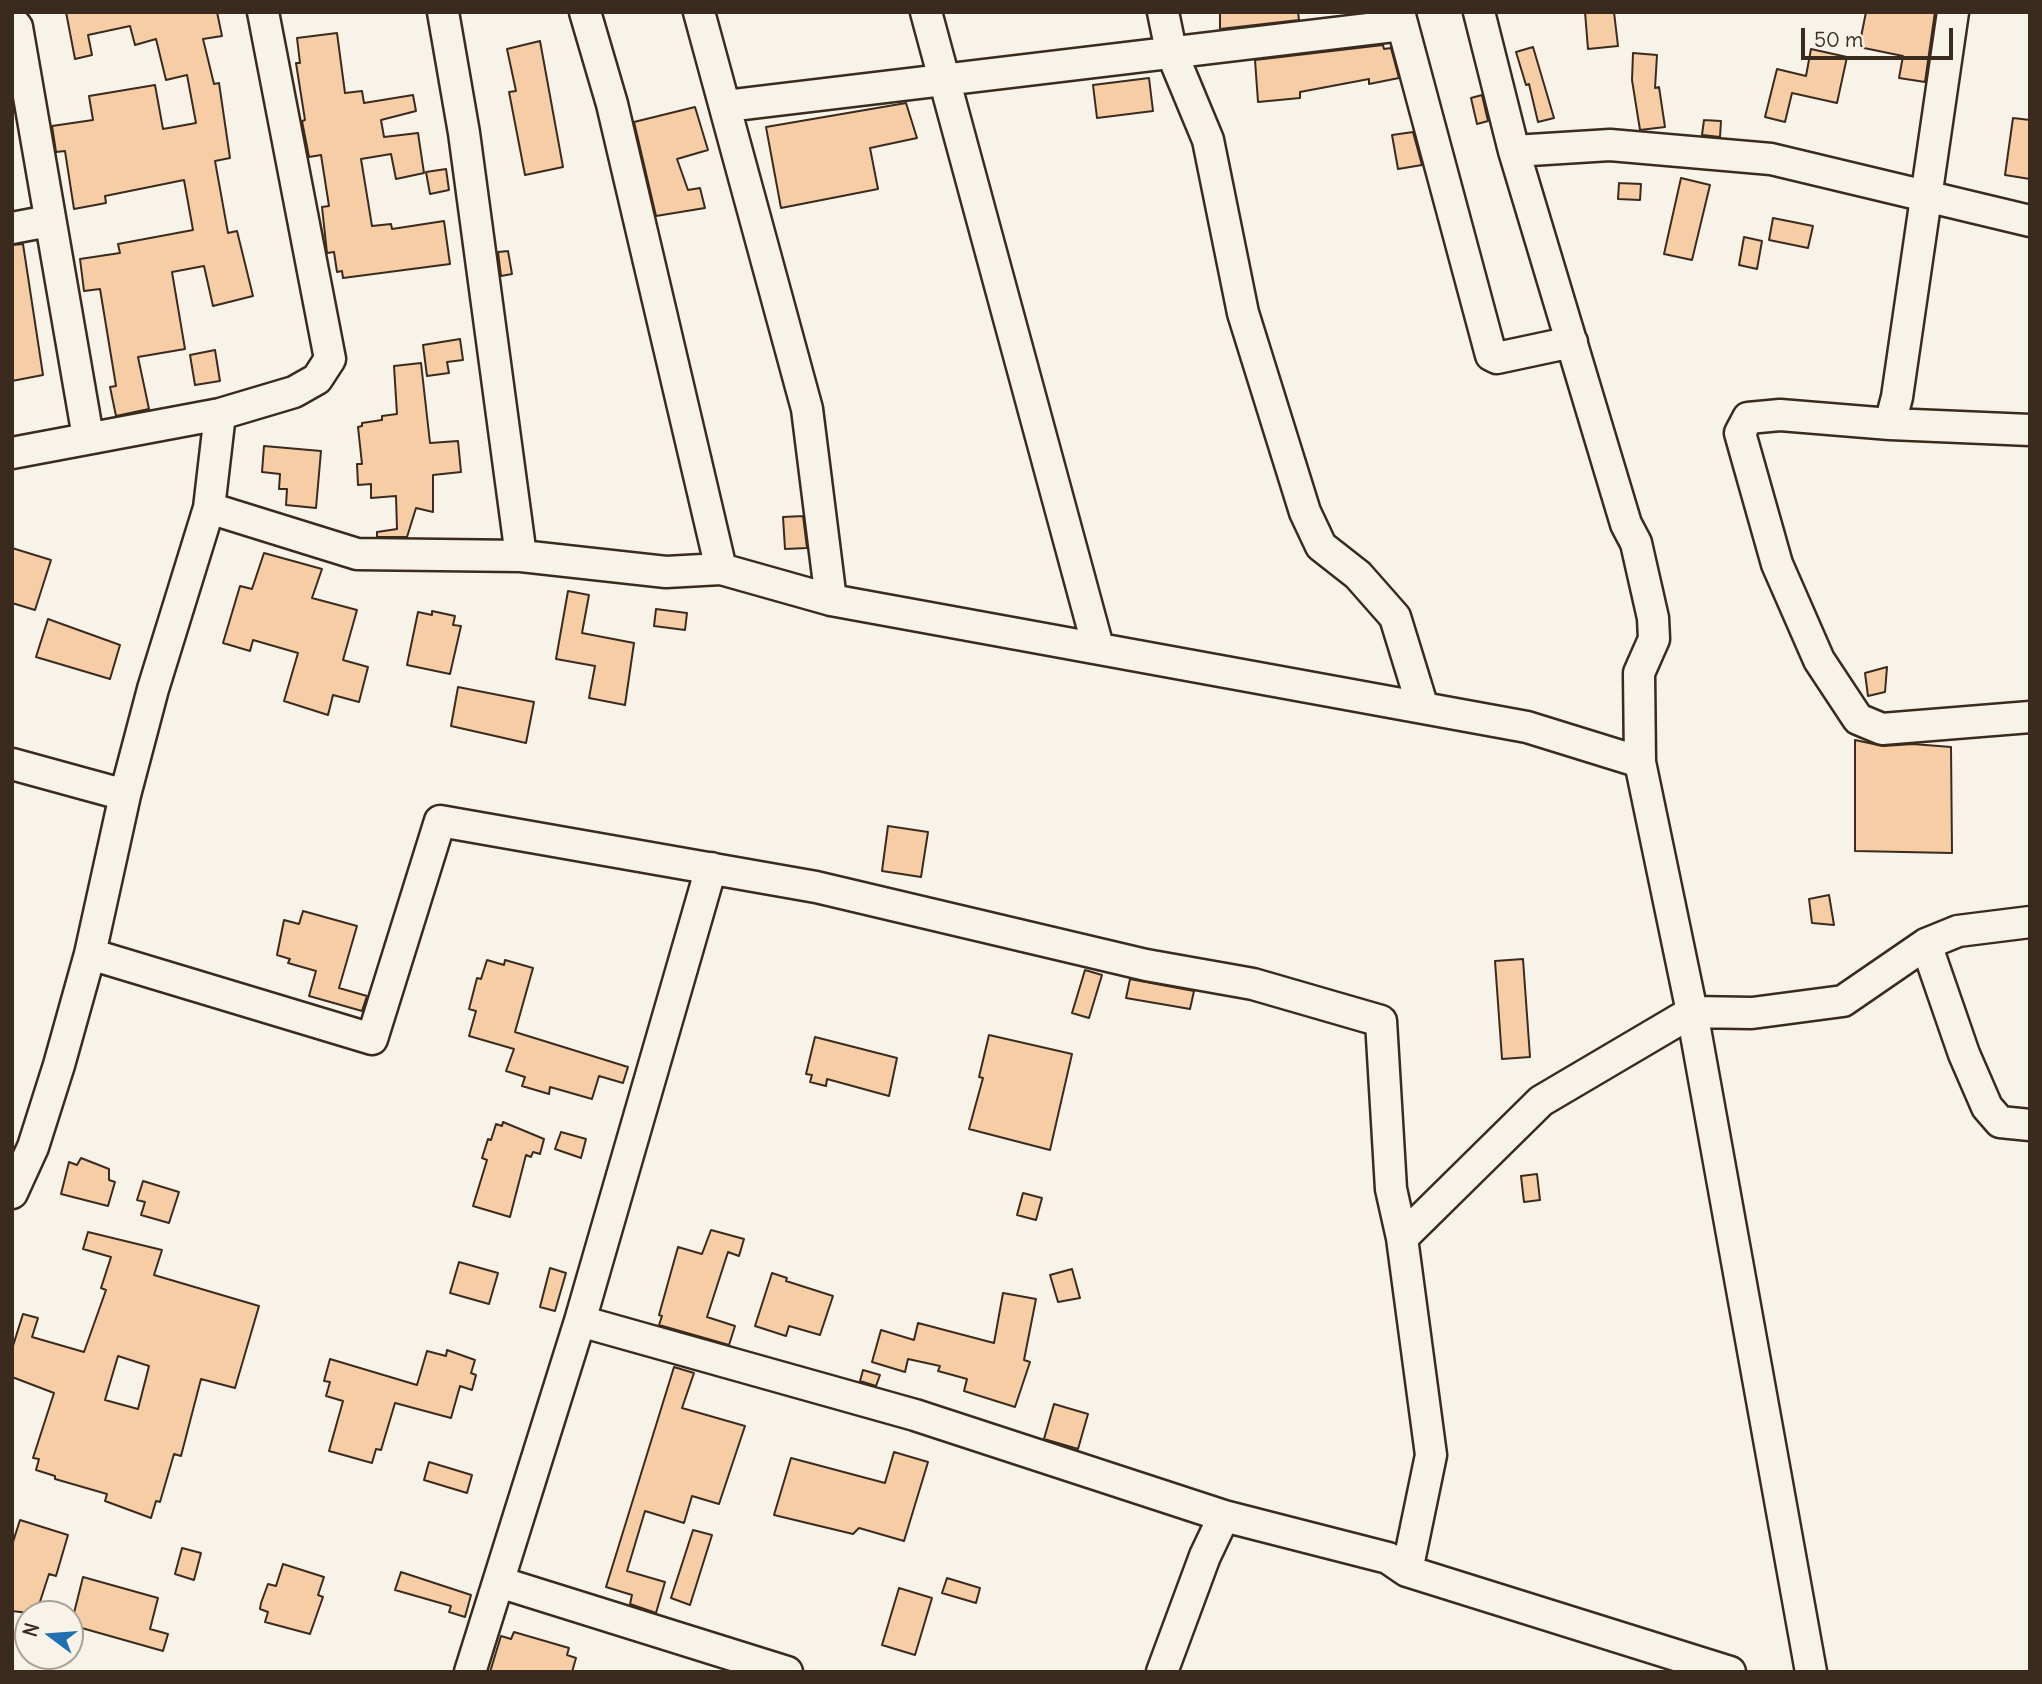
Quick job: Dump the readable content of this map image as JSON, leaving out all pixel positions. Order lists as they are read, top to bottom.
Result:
{
  "scale_bar": "50 m",
  "north": "left"
}
